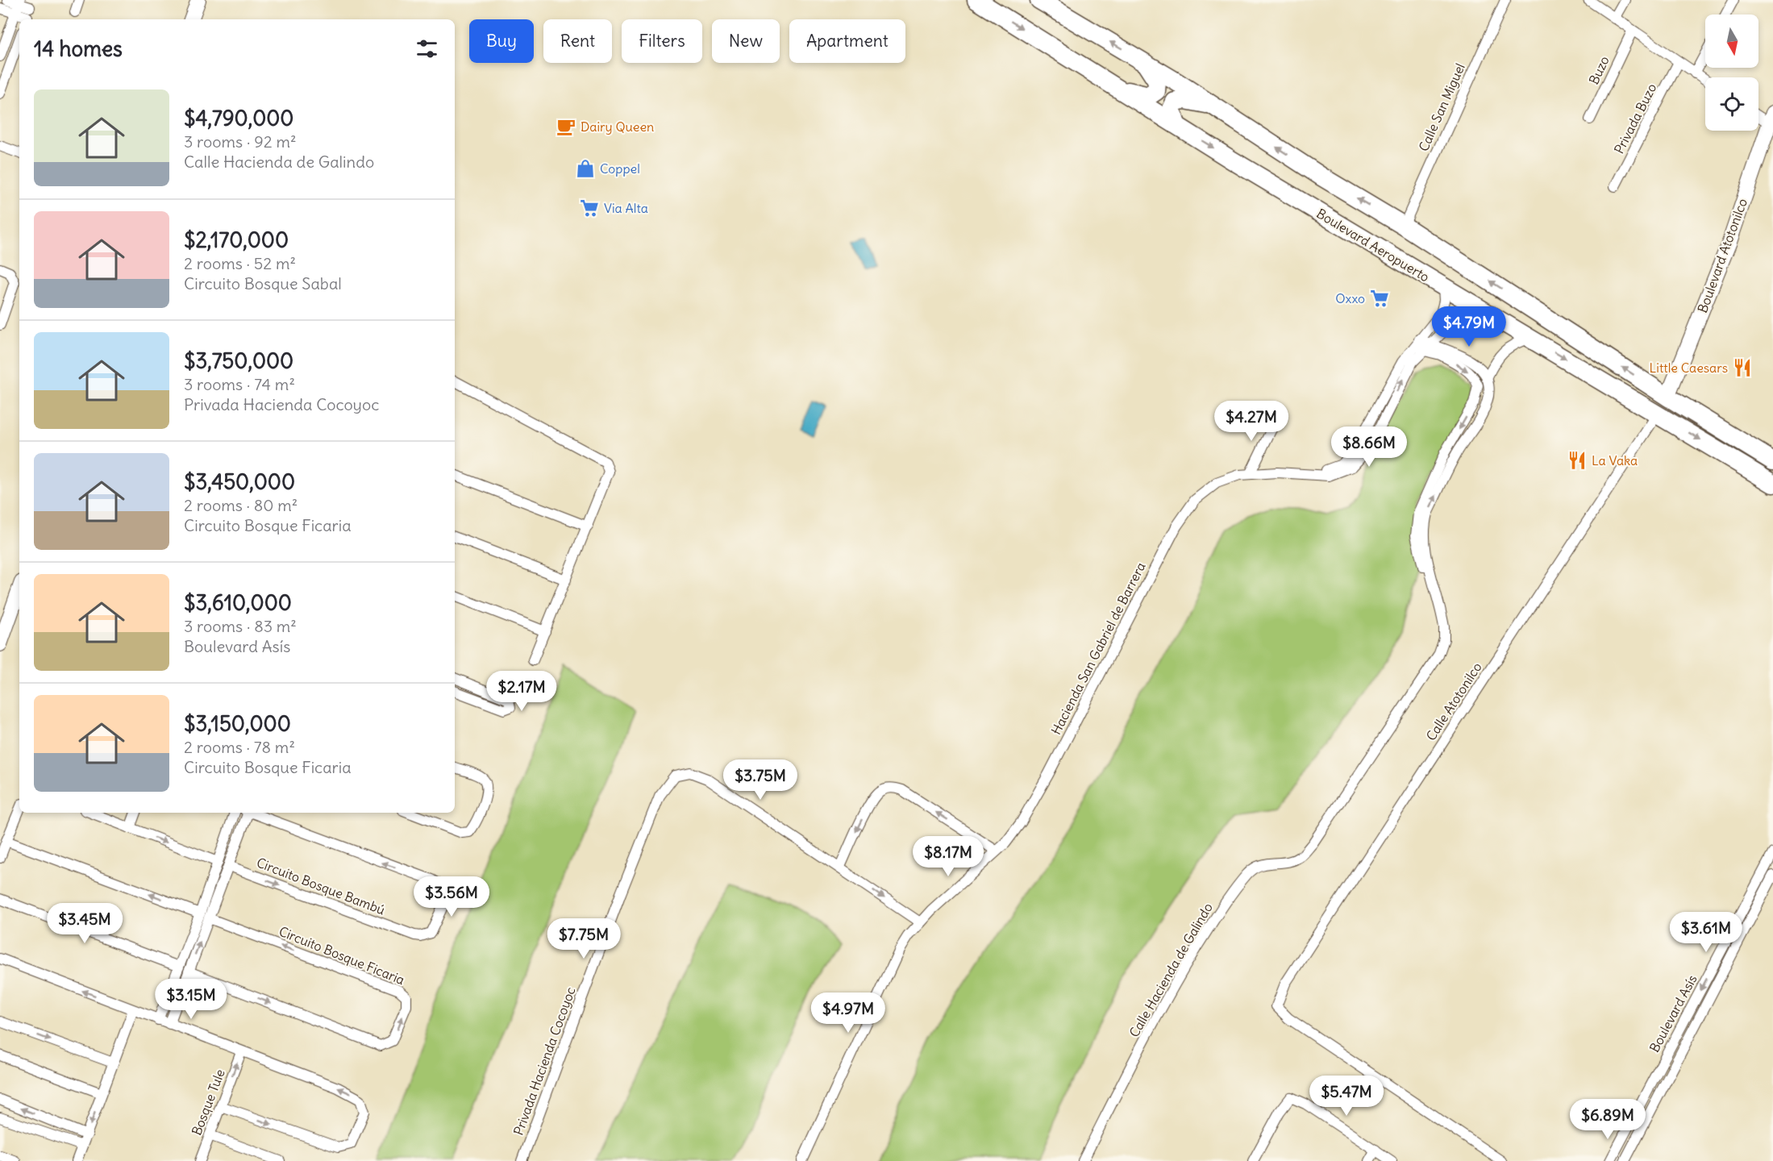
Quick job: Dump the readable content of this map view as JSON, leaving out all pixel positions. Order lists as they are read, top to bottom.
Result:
{
  "streets": {
    "highway": ["Boulevard Aeropuerto"],
    "street": [
      "Buzo",
      "Calle San Miguel",
      "Privada Buzo",
      "Boulevard Atotonilco",
      "Hacienda San Gabriel de Barrera",
      "Calle Atotonilco",
      "Circuito Bosque Bambú",
      "Circuito Bosque Ficaria",
      "Calle Hacienda de Galindo",
      "Boulevard Asís",
      "Privada Hacienda Cocoyoc",
      "Bosque Tule"
    ]
  },
  "crossings": [
    ["Boulevard Aeropuerto", "Calle Atotonilco"],
    ["Boulevard Aeropuerto", "Calle Hacienda de Galindo"],
    ["Hacienda San Gabriel de Barrera", "Privada Hacienda Cocoyoc"]
  ],
  "one_way": ["Bosque Tule"],
  "places": {
    "cafe": ["Dairy Queen"],
    "shop": ["Coppel"],
    "supermarket": ["Via Alta", "Oxxo"],
    "restaurant": ["Little Caesars", "La Vaka"]
  },
  "north": "bottom",
  "page": {
    "chip": [
      "Buy",
      "Rent",
      "Filters",
      "New",
      "Apartment"
    ],
    "heading": "14 homes",
    "list": [
      {
        "name": "$4,790,000",
        "note": "3 rooms · 92 m² · Calle Hacienda de Galindo"
      },
      {
        "name": "$2,170,000",
        "note": "2 rooms · 52 m² · Circuito Bosque Sabal"
      },
      {
        "name": "$3,750,000",
        "note": "3 rooms · 74 m² · Privada Hacienda Cocoyoc"
      },
      {
        "name": "$3,450,000",
        "note": "2 rooms · 80 m² · Circuito Bosque Ficaria"
      },
      {
        "name": "$3,610,000",
        "note": "3 rooms · 83 m² · Boulevard Asís"
      },
      {
        "name": "$3,150,000",
        "note": "2 rooms · 78 m² · Circuito Bosque Ficaria"
      }
    ],
    "price": [
      "$4.79M",
      "$4.27M",
      "$8.66M",
      "$2.17M",
      "$3.75M",
      "$8.17M",
      "$3.56M",
      "$3.45M",
      "$3.61M",
      "$7.75M",
      "$3.15M",
      "$4.97M",
      "$5.47M",
      "$6.89M"
    ]
  }
}
